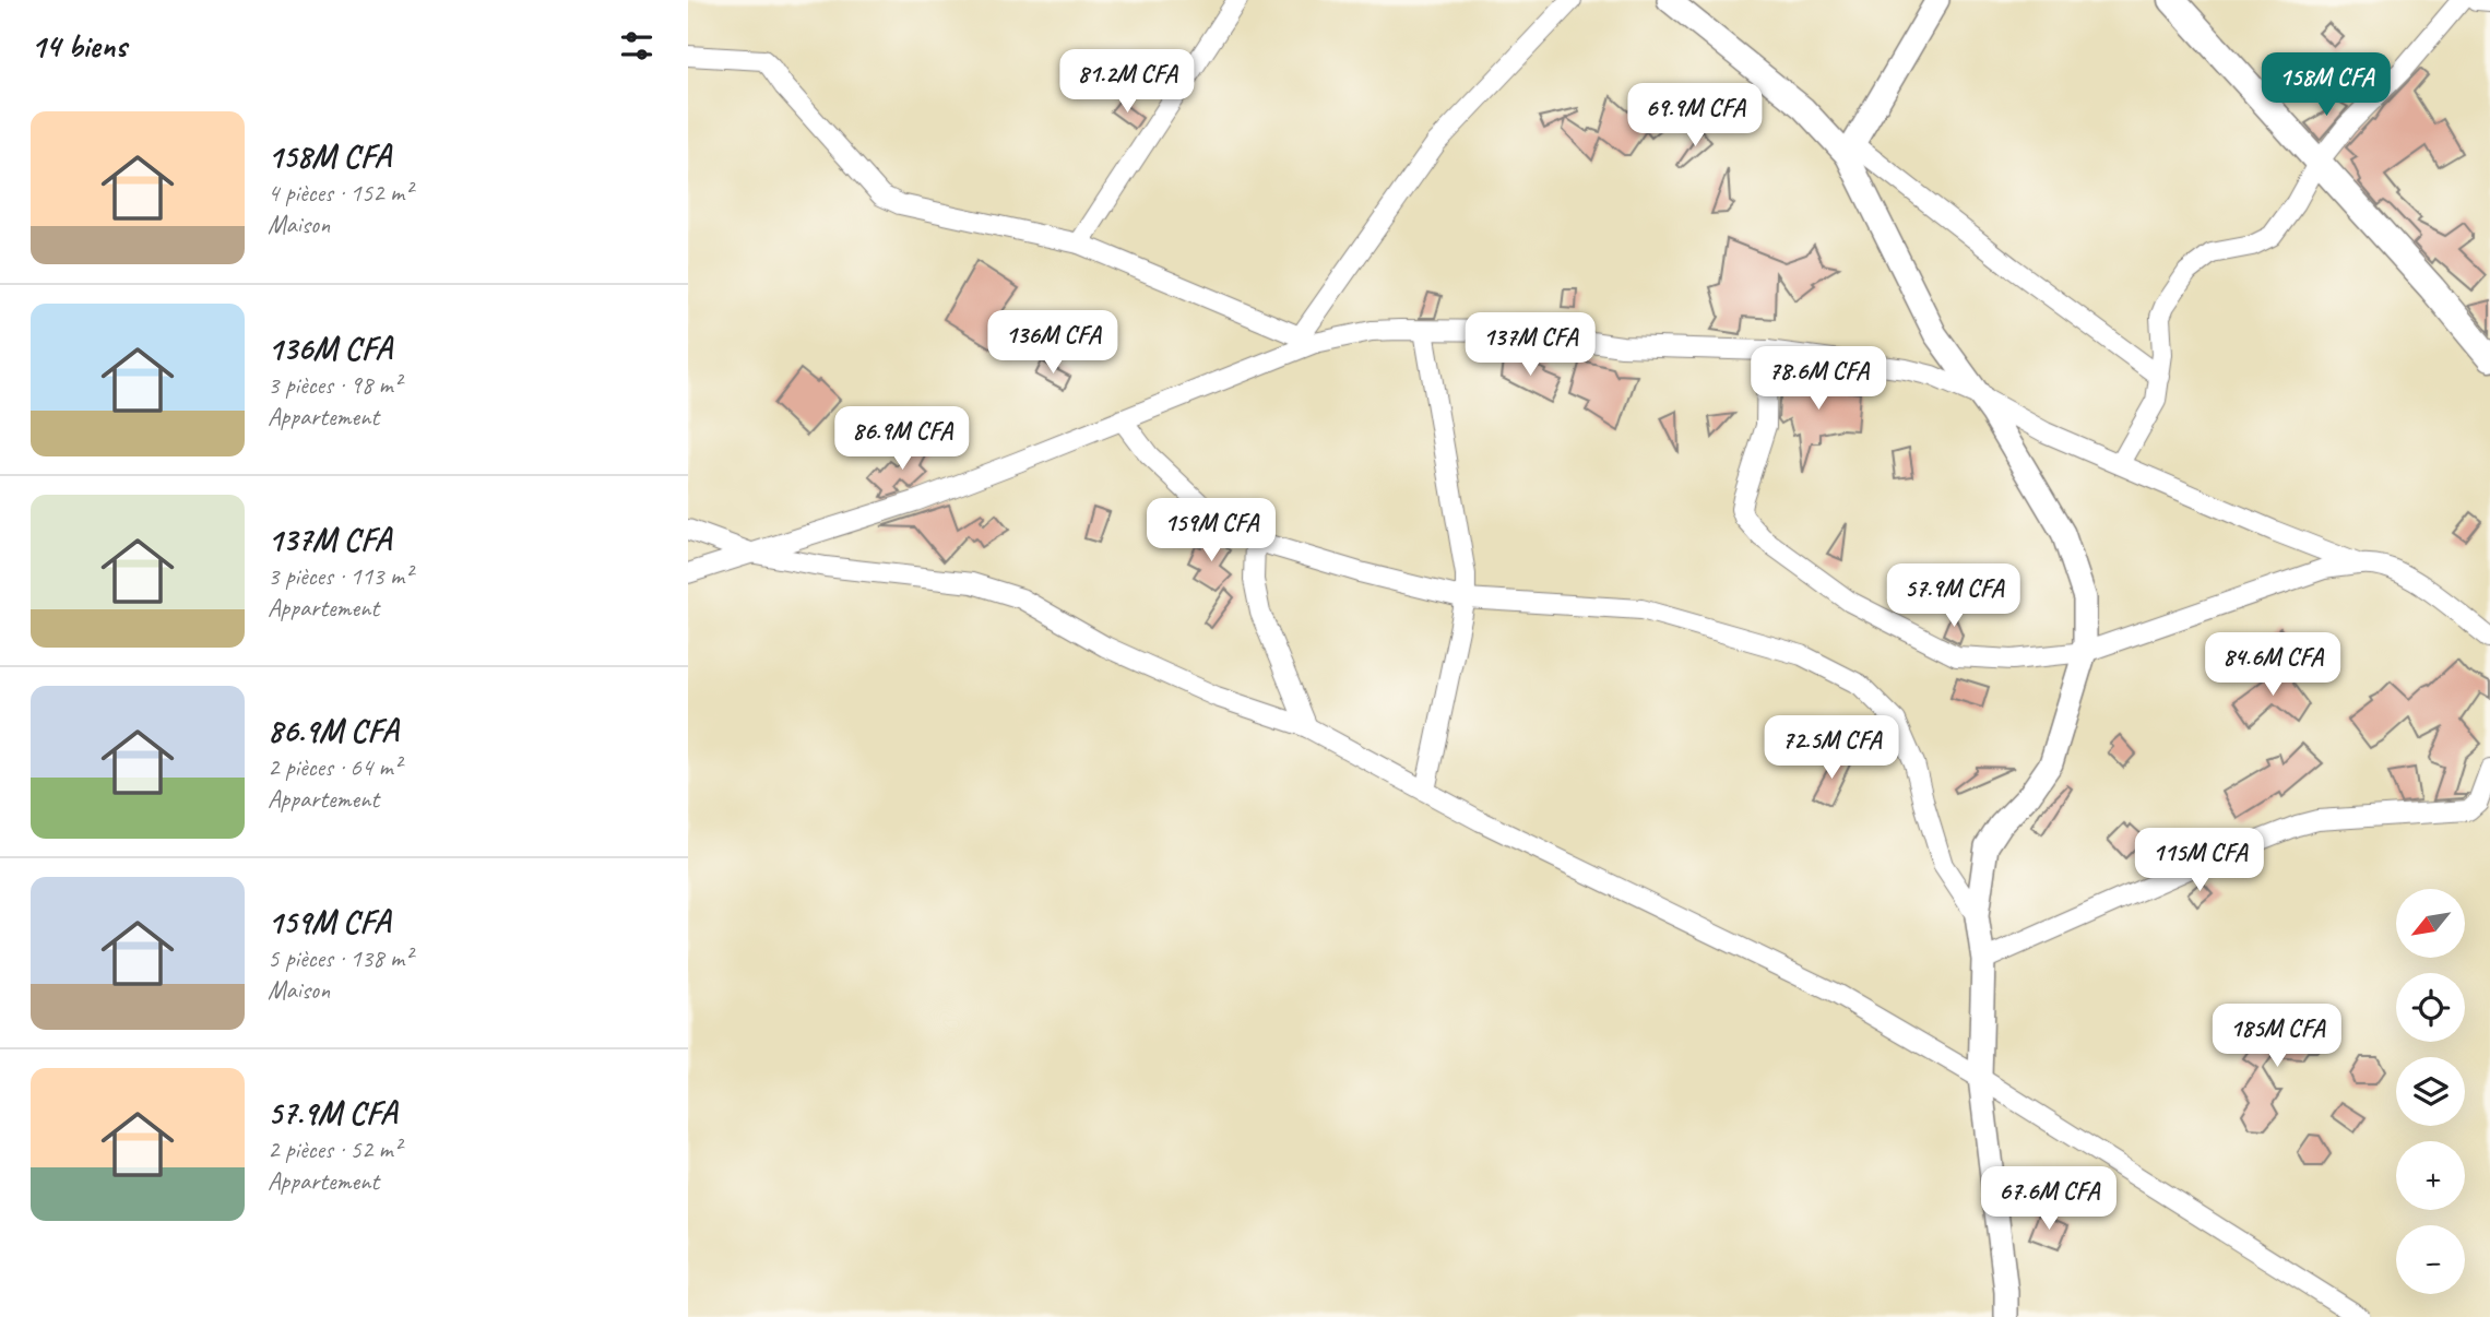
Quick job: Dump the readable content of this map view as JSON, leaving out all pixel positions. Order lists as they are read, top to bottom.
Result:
{
  "north": "bottom left",
  "page": {
    "heading": "14 biens",
    "price": [
      "81.2M CFA",
      "158M CFA",
      "69.9M CFA",
      "136M CFA",
      "137M CFA",
      "78.6M CFA",
      "86.9M CFA",
      "159M CFA",
      "57.9M CFA",
      "84.6M CFA",
      "72.5M CFA",
      "115M CFA",
      "185M CFA",
      "67.6M CFA"
    ],
    "list": [
      {
        "name": "158M CFA",
        "note": "4 pièces · 152 m² · Maison"
      },
      {
        "name": "136M CFA",
        "note": "3 pièces · 98 m² · Appartement"
      },
      {
        "name": "137M CFA",
        "note": "3 pièces · 113 m² · Appartement"
      },
      {
        "name": "86.9M CFA",
        "note": "2 pièces · 64 m² · Appartement"
      },
      {
        "name": "159M CFA",
        "note": "5 pièces · 138 m² · Maison"
      },
      {
        "name": "57.9M CFA",
        "note": "2 pièces · 52 m² · Appartement"
      }
    ],
    "map_buttons": ["+", "−"]
  }
}
